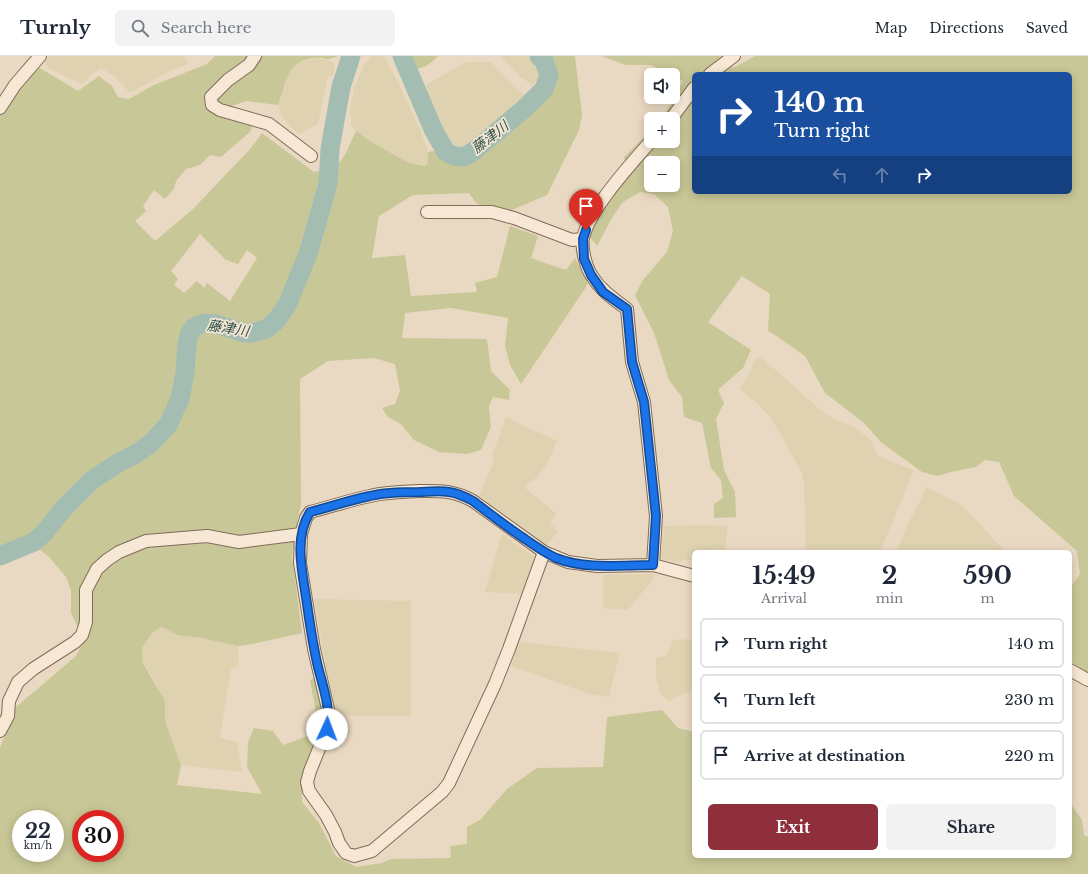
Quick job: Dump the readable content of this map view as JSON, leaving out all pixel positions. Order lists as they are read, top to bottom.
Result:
{
  "water": ["藤津川"],
  "page": {
    "header": "Turnly",
    "search": "Search here",
    "nav": ["Map", "Directions", "Saved"],
    "map_buttons": ["+", "−"],
    "turn": ["140 m", "Turn right"],
    "eta": [
      "15:49",
      "Arrival",
      "2",
      "min",
      "590",
      "m"
    ],
    "list": [
      {
        "name": "Turn right",
        "value": "140 m"
      },
      {
        "name": "Turn left",
        "value": "230 m"
      },
      {
        "name": "Arrive at destination",
        "value": "220 m"
      }
    ],
    "buttons": ["Exit", "Share"],
    "speed": "22 km/h",
    "limit": "30"
  }
}
